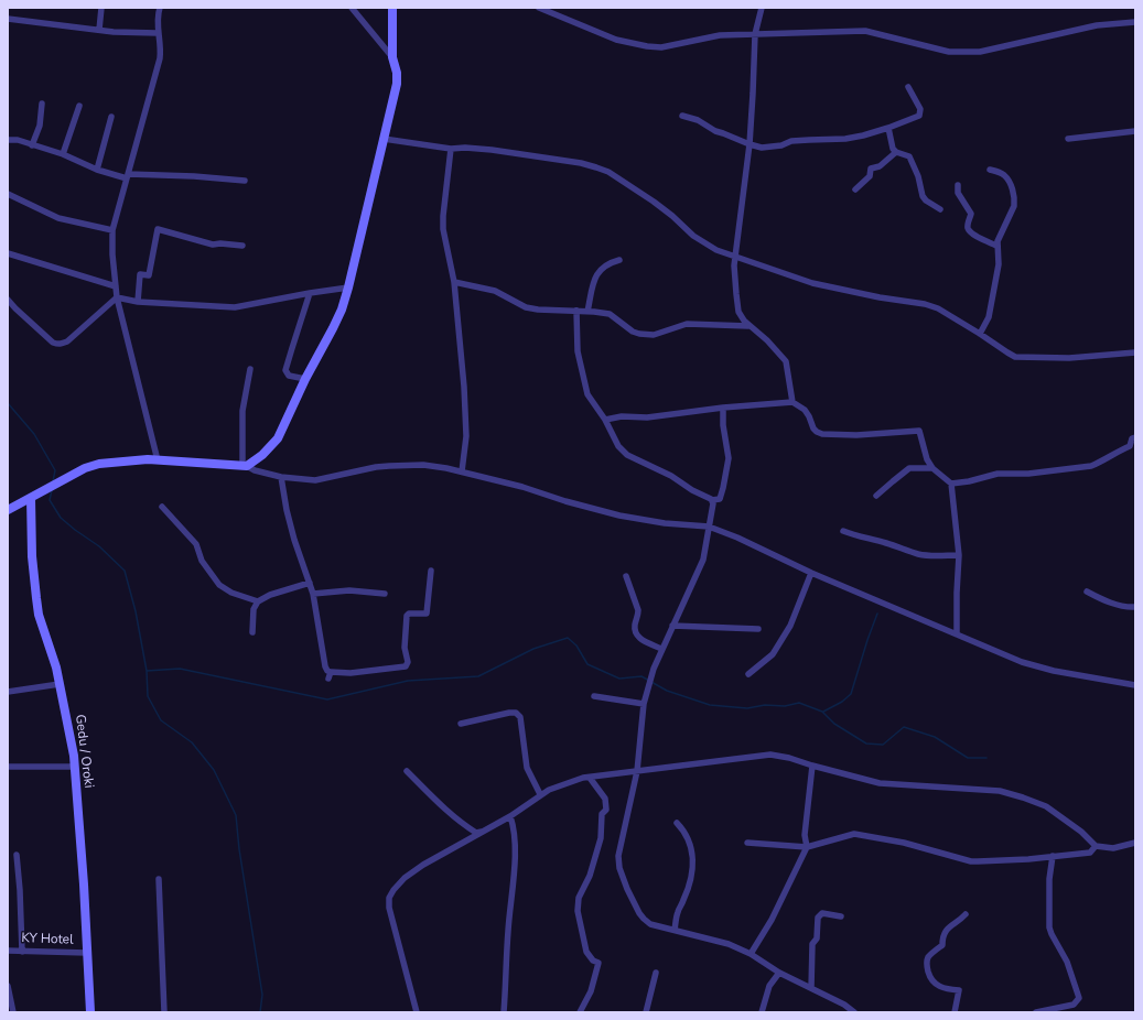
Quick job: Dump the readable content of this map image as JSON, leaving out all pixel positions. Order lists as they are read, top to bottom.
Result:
{
  "streets": {
    "main road": ["Gedu / Oroki"],
    "street": ["KY Hotel"]
  },
  "crossings": [
    ["Gedu / Oroki", "KY Hotel"]
  ]
}
